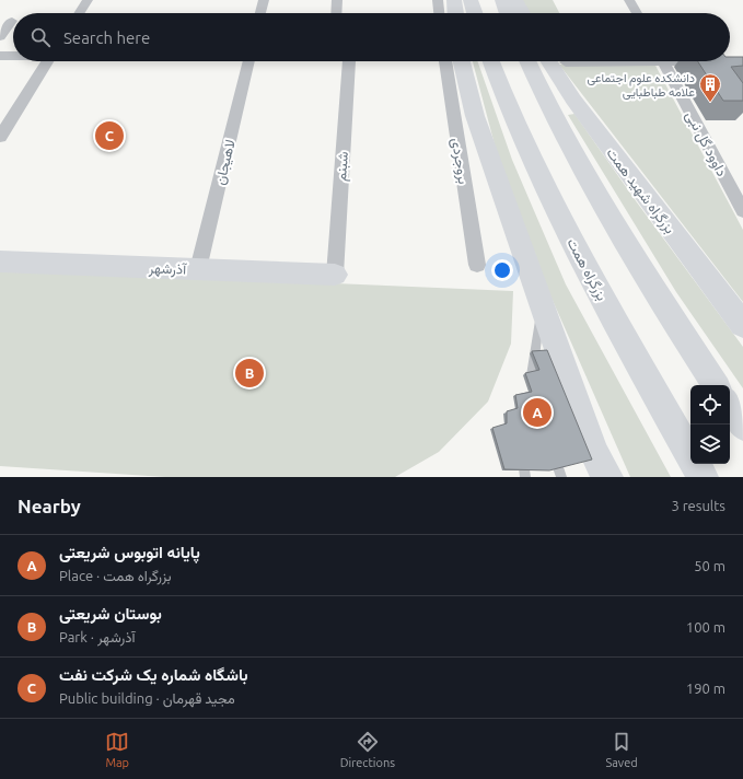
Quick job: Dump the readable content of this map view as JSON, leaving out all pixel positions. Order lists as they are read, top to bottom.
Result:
{
  "streets": {
    "main road": ["بزرگراه شهید همت", "آذرشهر", "بزرگراه همت"],
    "street": [
      "داوود گل نبی",
      "بروجردی",
      "لاهیجان",
      "شبنم"
    ]
  },
  "crossings": [
    ["لاهیجان", "آذرشهر"],
    ["شبنم", "آذرشهر"]
  ],
  "places": {
    "building": ["دانشکده علوم اجتماعی علامه طباطبایی"]
  },
  "page": {
    "search": "Search here",
    "pins": ["C", "B", "A"],
    "heading": ["Nearby", "3 results"],
    "list": [
      {
        "mark": "A",
        "name": "پایانه اتوبوس شریعتی",
        "note": "Place · بزرگراه همت",
        "value": "50 m"
      },
      {
        "mark": "B",
        "name": "بوستان شریعتی",
        "note": "Park · آذرشهر",
        "value": "100 m"
      },
      {
        "mark": "C",
        "name": "باشگاه شماره یک شرکت نفت",
        "note": "Public building · مجید قهرمان",
        "value": "190 m"
      }
    ],
    "nav": ["Map", "Directions", "Saved"]
  }
}
